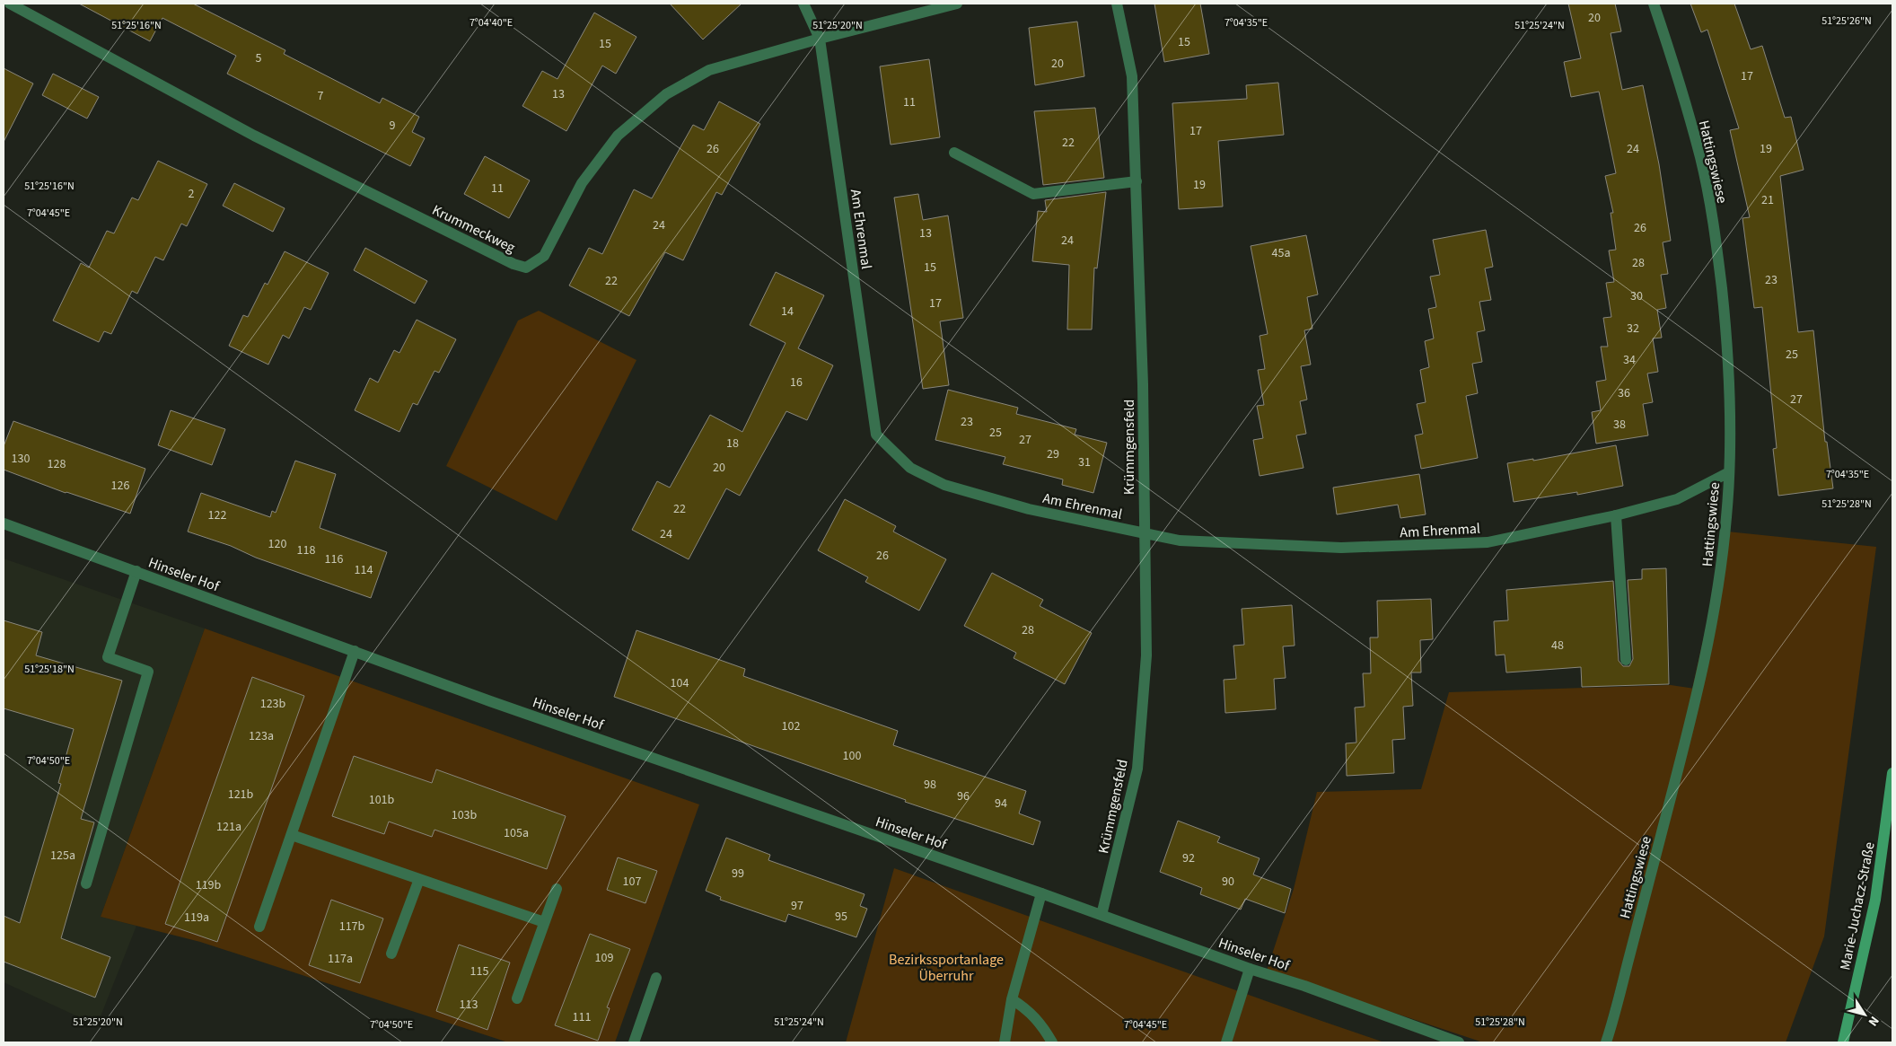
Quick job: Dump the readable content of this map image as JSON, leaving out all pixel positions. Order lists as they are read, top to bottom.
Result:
{
  "streets": {
    "main road": ["Marie-Juchacz-Straße"],
    "street": [
      "Hattingswiese",
      "Krummeckweg",
      "Am Ehrenmal",
      "Krümmgensfeld",
      "Hinseler Hof"
    ]
  },
  "crossings": [
    ["Hattingswiese", "Am Ehrenmal"],
    ["Krummeckweg", "Am Ehrenmal"],
    ["Am Ehrenmal", "Krümmgensfeld"],
    ["Krümmgensfeld", "Hinseler Hof"]
  ],
  "parks": ["Bezirkssportanlage Überruhr"],
  "house_numbers": [
    "20",
    "15",
    "15",
    "5",
    "20",
    "17",
    "13",
    "7",
    "11",
    "9",
    "17",
    "22",
    "26",
    "24",
    "19",
    "19",
    "11",
    "2",
    "21",
    "24",
    "26",
    "13",
    "24",
    "45a",
    "28",
    "15",
    "23",
    "22",
    "30",
    "17",
    "14",
    "32",
    "25",
    "34",
    "16",
    "36",
    "27",
    "23",
    "38",
    "25",
    "27",
    "18",
    "29",
    "130",
    "31",
    "128",
    "20",
    "126",
    "22",
    "122",
    "24",
    "120",
    "118",
    "26",
    "116",
    "114",
    "28",
    "48",
    "104",
    "123b",
    "102",
    "123a",
    "100",
    "98",
    "121b",
    "96",
    "101b",
    "94",
    "103b",
    "121a",
    "105a",
    "125a",
    "92",
    "99",
    "107",
    "90",
    "119b",
    "97",
    "95",
    "119a",
    "117b",
    "109",
    "117a",
    "115",
    "113",
    "111"
  ],
  "north": "bottom right",
  "coordinates": [
    "51°25'26\"N",
    "7°04'40\"E",
    "7°04'35\"E",
    "51°25'16\"N",
    "51°25'20\"N",
    "51°25'24\"N",
    "7°04'45\"E",
    "51°25'28\"N",
    "51°25'18\"N",
    "7°04'50\"E"
  ]
}
